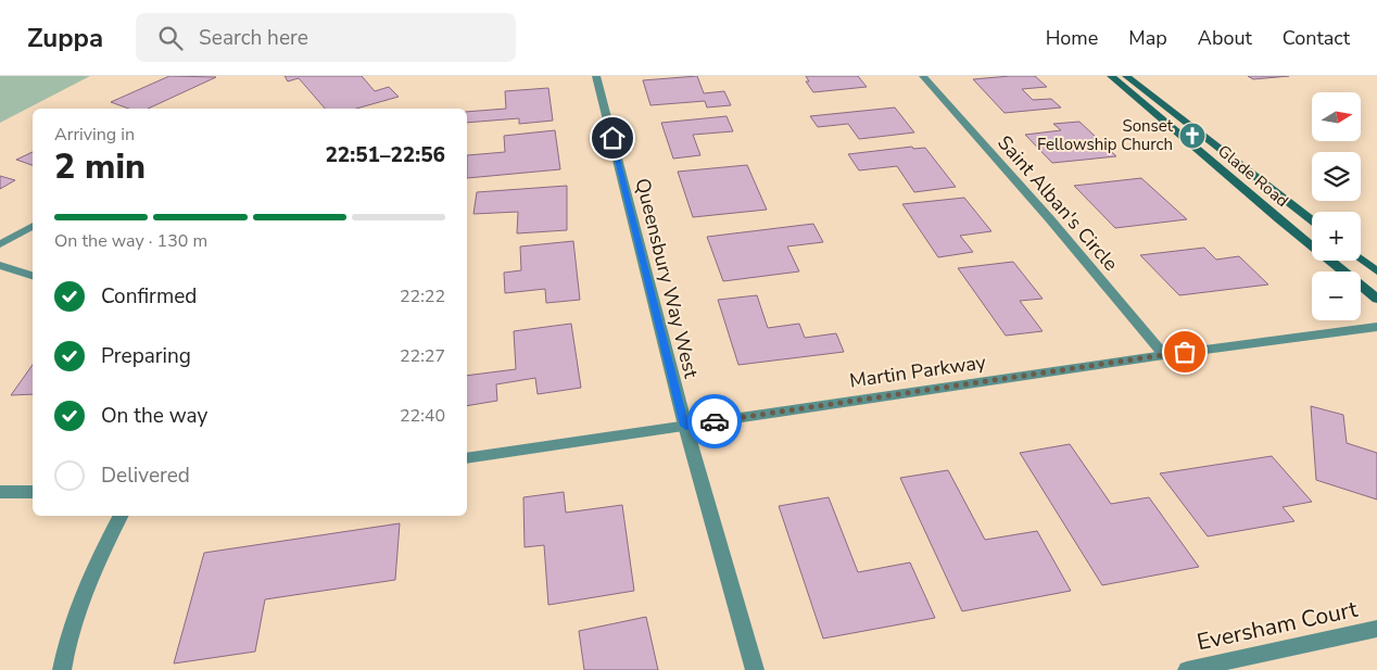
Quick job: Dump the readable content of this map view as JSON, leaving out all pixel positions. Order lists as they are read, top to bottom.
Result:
{
  "streets": {
    "main road": ["Glade Road"],
    "street": [
      "Saint Alban's Circle",
      "Queensbury Way West",
      "Martin Parkway",
      "Eversham Court"
    ]
  },
  "crossings": [
    ["Saint Alban's Circle", "Martin Parkway"],
    ["Queensbury Way West", "Martin Parkway"]
  ],
  "places": {
    "church": ["Sonset Fellowship Church"]
  },
  "north": "right",
  "page": {
    "header": "Zuppa",
    "search": "Search here",
    "nav": [
      "Home",
      "Map",
      "About",
      "Contact"
    ],
    "map_buttons": ["+", "−"],
    "heading": ["2 min", "Arriving in", "22:51–22:56"],
    "bar": "On the way · 130 m",
    "list": [
      ["Confirmed", "22:22"],
      ["Preparing", "22:27"],
      ["On the way", "22:40"],
      "Delivered"
    ]
  }
}
